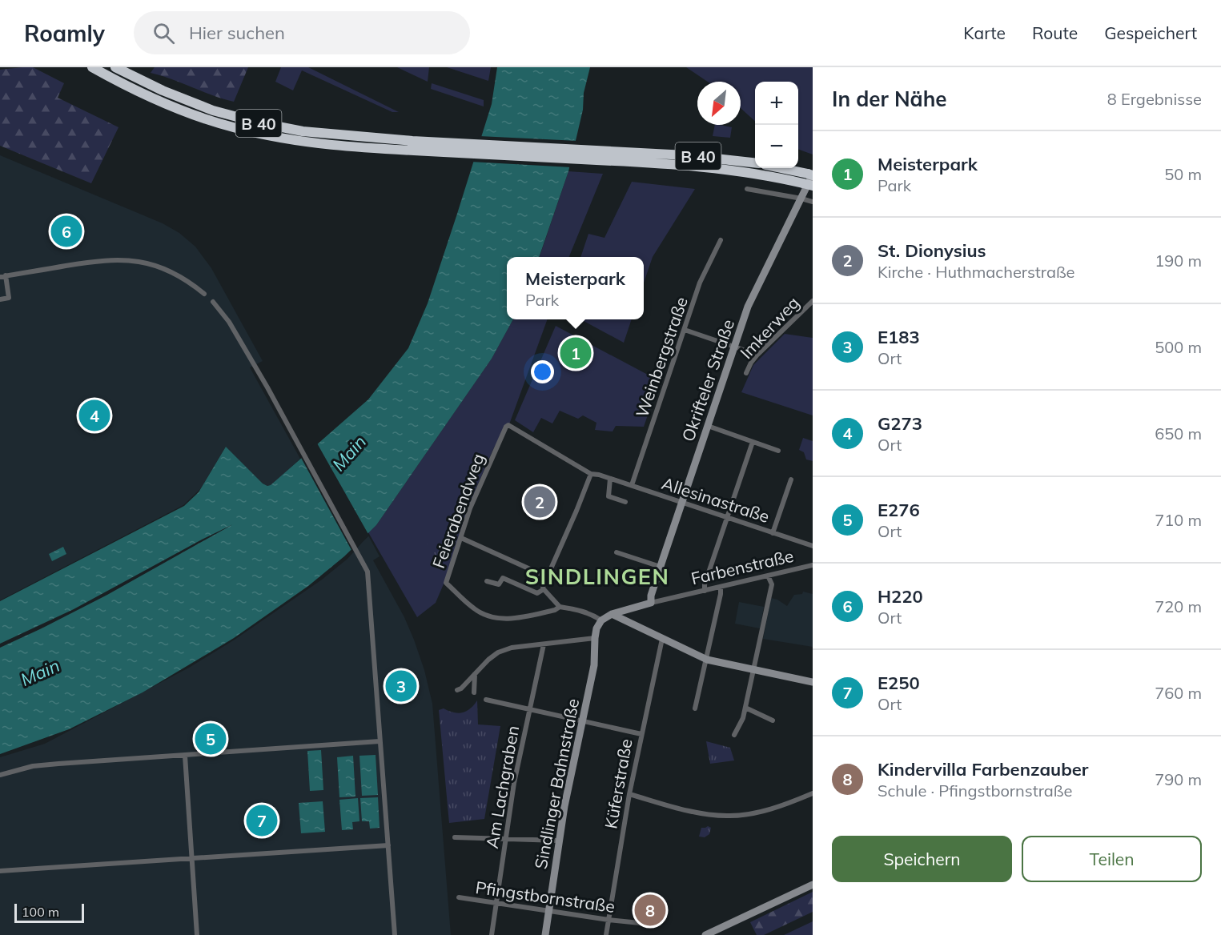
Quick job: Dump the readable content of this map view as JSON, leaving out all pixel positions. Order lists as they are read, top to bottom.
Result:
{
  "streets": {
    "highway": ["B 40"],
    "street": [
      "Imkerweg",
      "Weinbergstraße",
      "Okrifteler Straße",
      "Allesinastraße",
      "Feierabendweg",
      "Farbenstraße",
      "Sindlinger Bahnstraße",
      "Küferstraße",
      "Am Lachgraben",
      "Pfingstbornstraße"
    ]
  },
  "crossings": [
    ["Weinbergstraße", "Allesinastraße"],
    ["Okrifteler Straße", "Allesinastraße"],
    ["Okrifteler Straße", "Farbenstraße"],
    ["Allesinastraße", "Feierabendweg"],
    ["Sindlinger Bahnstraße", "Pfingstbornstraße"],
    ["Küferstraße", "Pfingstbornstraße"],
    ["Am Lachgraben", "Pfingstbornstraße"]
  ],
  "districts": ["SINDLINGEN"],
  "water": ["Main"],
  "scale_bar": "100 m",
  "north": "bottom left",
  "page": {
    "header": "Roamly",
    "search": "Hier suchen",
    "nav": ["Karte", "Route", "Gespeichert"],
    "heading": ["In der Nähe", "8 Ergebnisse"],
    "map_buttons": ["+", "−"],
    "list": [
      {
        "mark": "1",
        "name": "Meisterpark",
        "note": "Park",
        "value": "50 m"
      },
      {
        "mark": "2",
        "name": "St. Dionysius",
        "note": "Kirche · Huthmacherstraße",
        "value": "190 m"
      },
      {
        "mark": "3",
        "name": "E183",
        "note": "Ort",
        "value": "500 m"
      },
      {
        "mark": "4",
        "name": "G273",
        "note": "Ort",
        "value": "650 m"
      },
      {
        "mark": "5",
        "name": "E276",
        "note": "Ort",
        "value": "710 m"
      },
      {
        "mark": "6",
        "name": "H220",
        "note": "Ort",
        "value": "720 m"
      },
      {
        "mark": "7",
        "name": "E250",
        "note": "Ort",
        "value": "760 m"
      },
      {
        "mark": "8",
        "name": "Kindervilla Farbenzauber",
        "note": "Schule · Pfingstbornstraße",
        "value": "790 m"
      }
    ],
    "pins": [
      "6",
      "1",
      "4",
      "2",
      "3",
      "5",
      "7",
      "8"
    ],
    "popup": ["Meisterpark", "Park"],
    "buttons": ["Speichern", "Teilen"],
    "scale": "100 m"
  }
}
